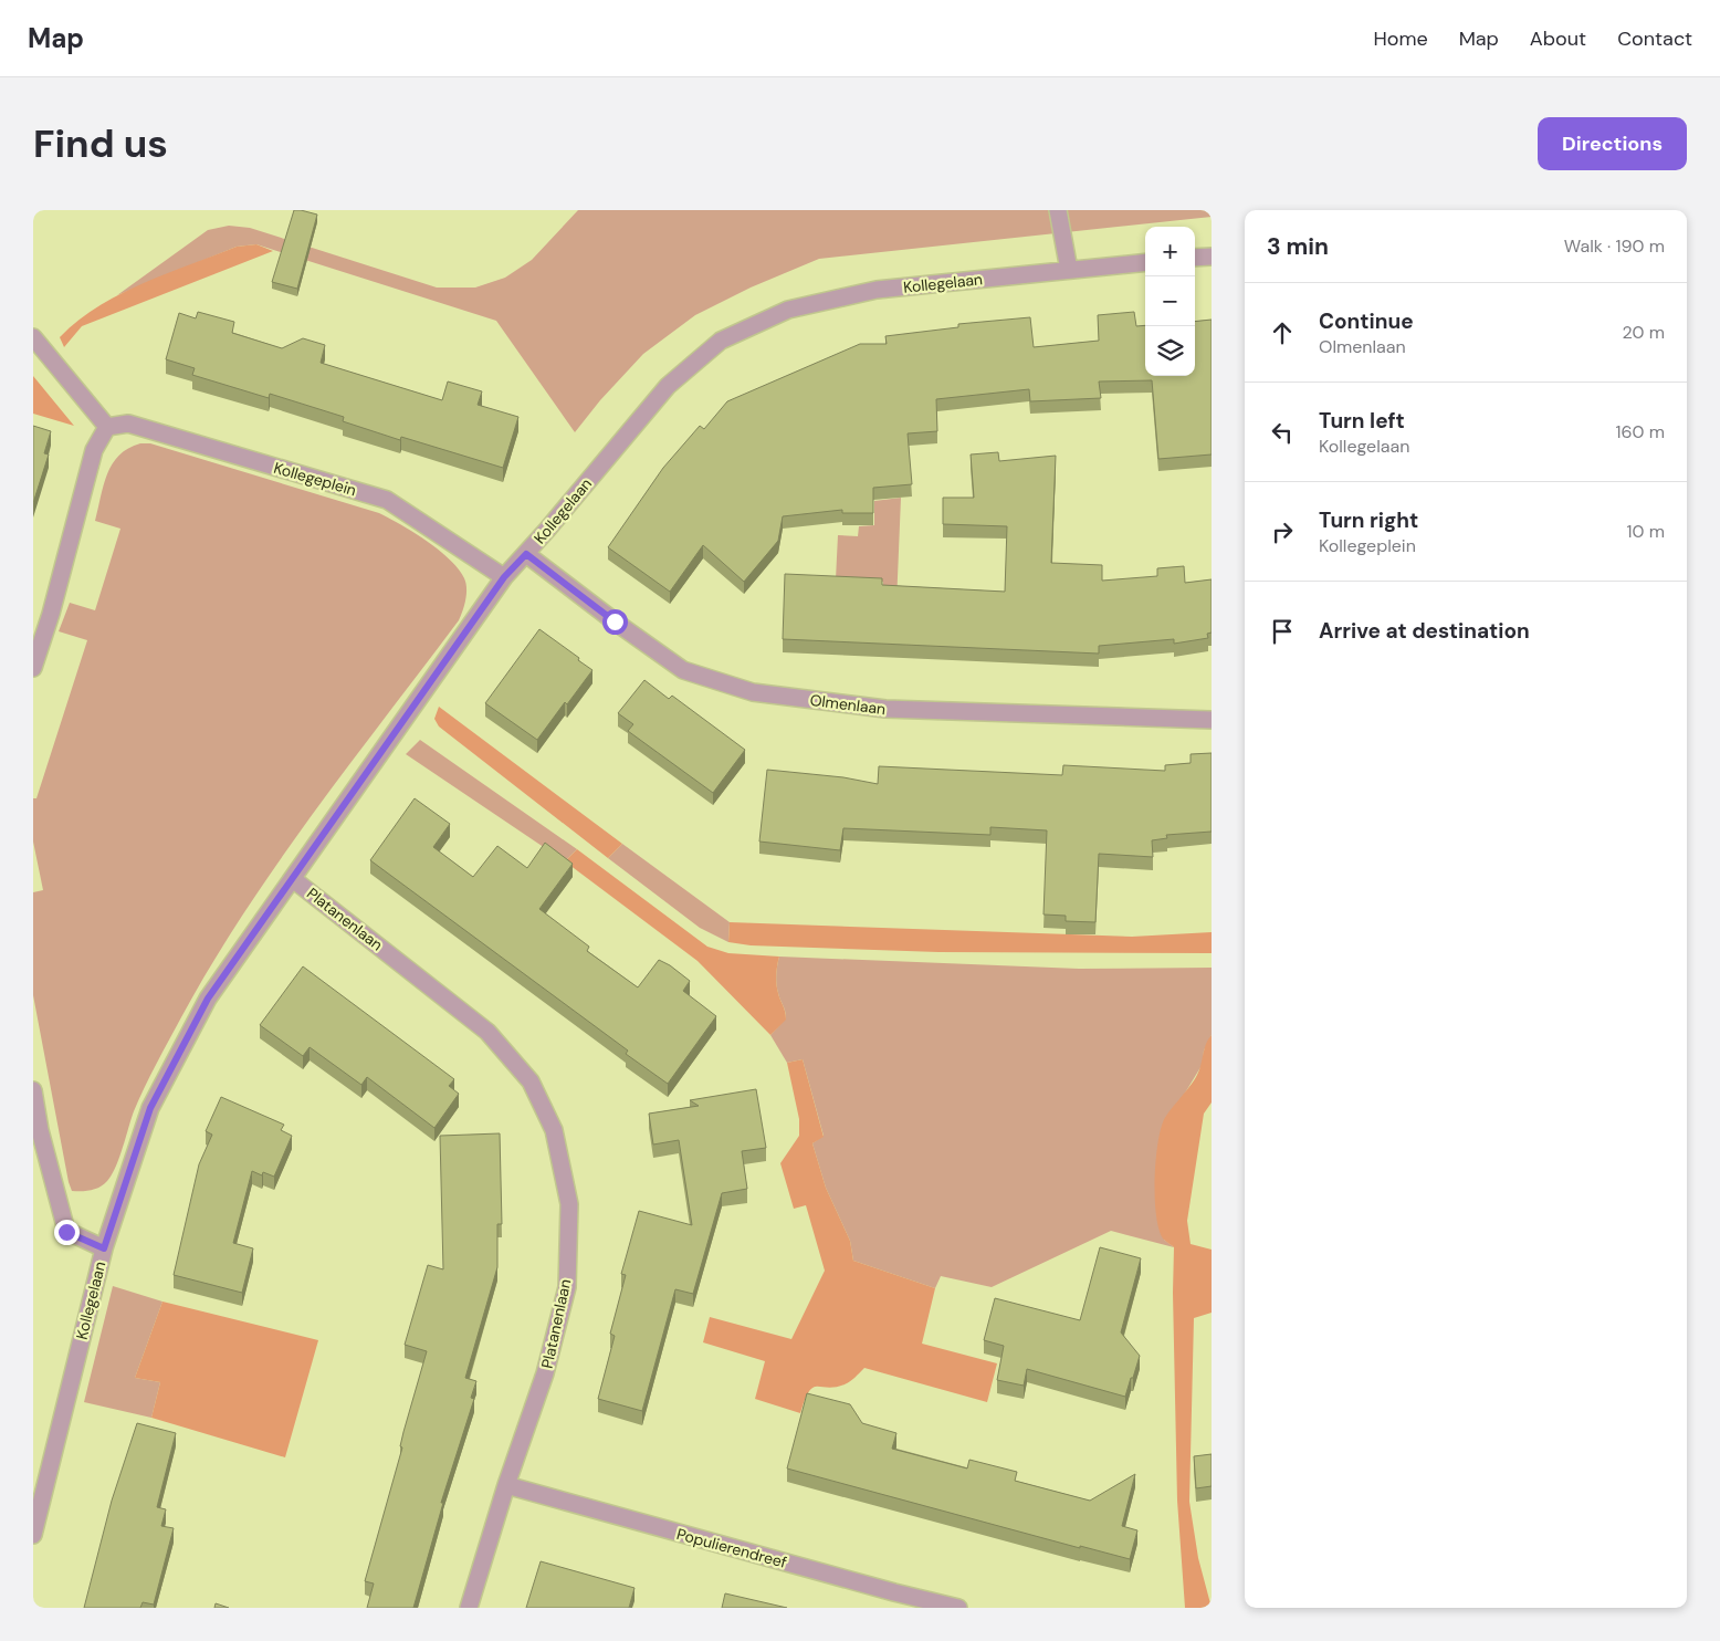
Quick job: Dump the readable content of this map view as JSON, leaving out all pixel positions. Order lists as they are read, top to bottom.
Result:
{
  "streets": {
    "street": [
      "Kollegelaan",
      "Kollegeplein",
      "Olmenlaan",
      "Platanenlaan",
      "Populierendreef"
    ]
  },
  "crossings": [
    ["Kollegelaan", "Kollegeplein"],
    ["Kollegelaan", "Olmenlaan"],
    ["Kollegelaan", "Platanenlaan"],
    ["Platanenlaan", "Populierendreef"]
  ],
  "page": {
    "header": "Map",
    "nav": [
      "Home",
      "Map",
      "About",
      "Contact"
    ],
    "buttons": "Directions",
    "title": "Find us",
    "heading": ["3 min", "Walk · 190 m"],
    "map_buttons": ["+", "−"],
    "list": [
      ["Continue", "Olmenlaan", "20 m"],
      ["Turn left", "Kollegelaan", "160 m"],
      ["Turn right", "Kollegeplein", "10 m"],
      "Arrive at destination"
    ]
  }
}
